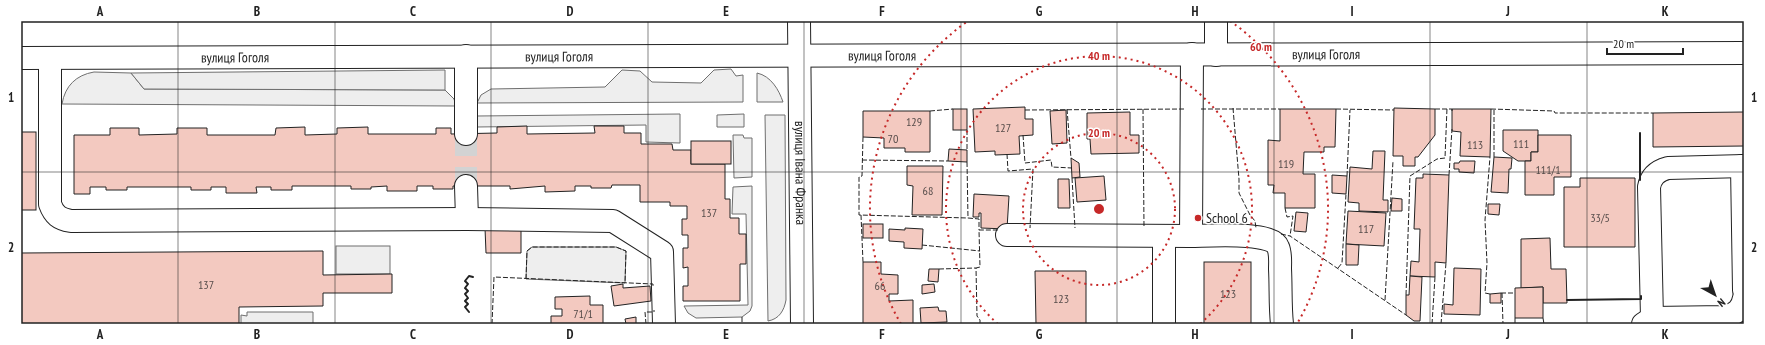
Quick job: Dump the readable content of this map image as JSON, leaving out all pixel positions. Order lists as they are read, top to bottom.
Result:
{
  "streets": {
    "street": ["вулиця Гоголя", "вулиця Івана Франка"]
  },
  "crossings": [
    ["вулиця Гоголя", "вулиця Івана Франка"]
  ],
  "places": ["School 6"],
  "house_numbers": [
    "129",
    "127",
    "70",
    "111",
    "113",
    "119",
    "111/1",
    "68",
    "137",
    "33/5",
    "117",
    "137",
    "66",
    "123",
    "123",
    "71/1"
  ],
  "scale_bar": "20 m",
  "north": "bottom right",
  "grid": {
    "columns": [
      "A",
      "B",
      "C",
      "D",
      "E",
      "F",
      "G",
      "H",
      "I",
      "J",
      "K"
    ],
    "rows": ["1", "2"]
  },
  "rings": ["60 m", "40 m", "20 m"]
}
